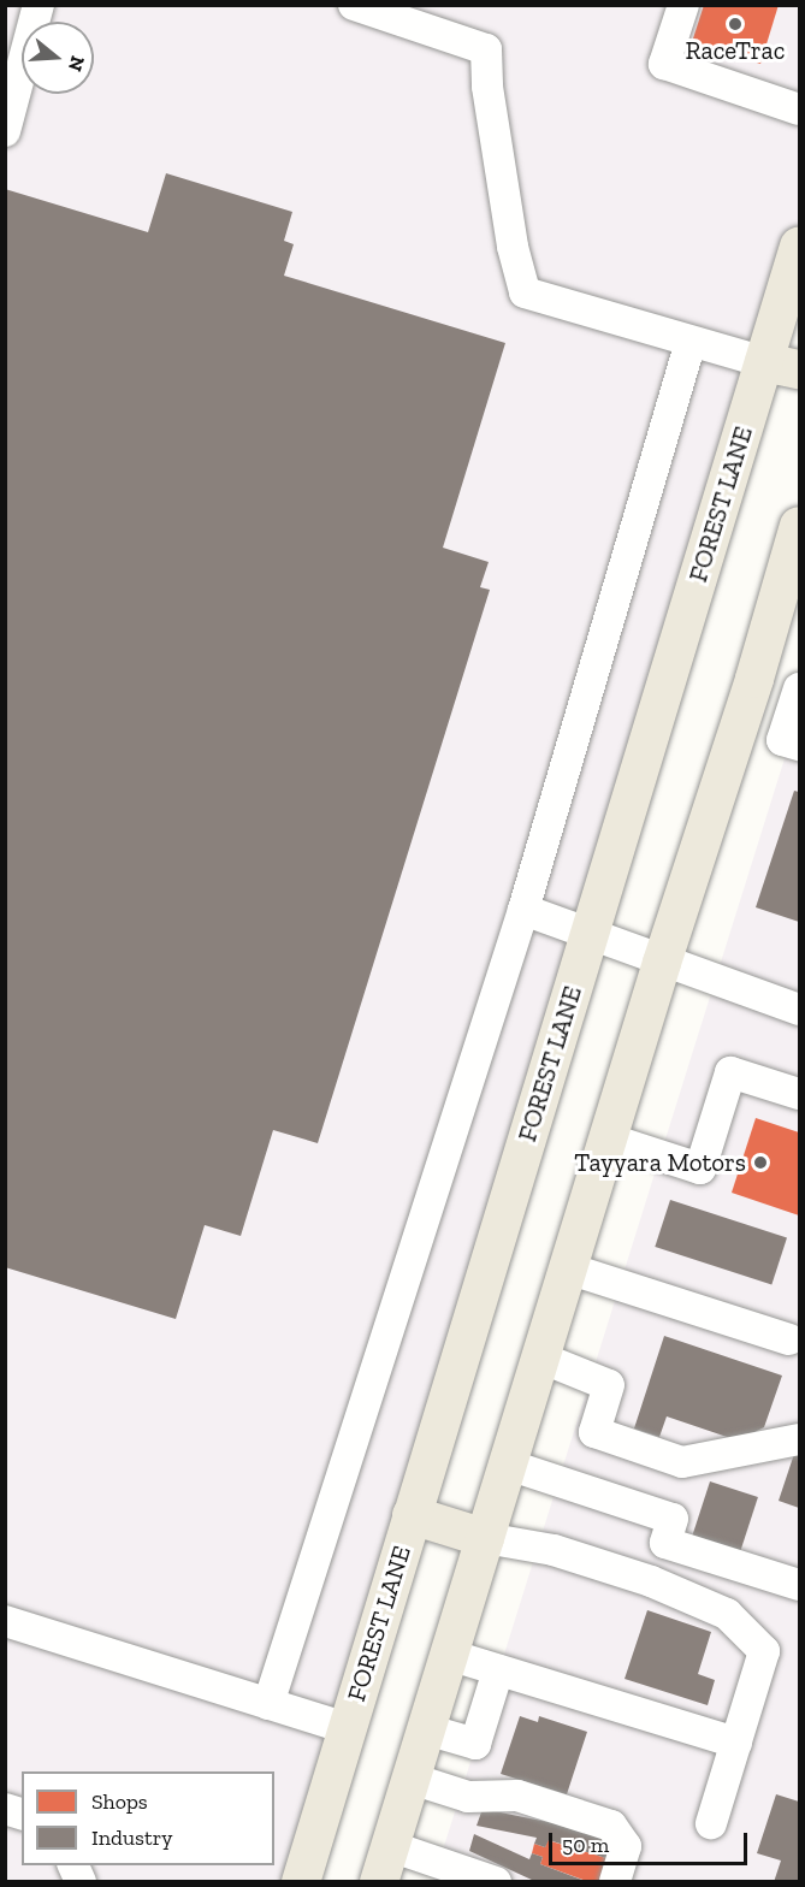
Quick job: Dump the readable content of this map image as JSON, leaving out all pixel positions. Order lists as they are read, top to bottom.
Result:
{
  "streets": {
    "main road": ["FOREST LANE"]
  },
  "places": ["RaceTrac", "Tayyara Motors"],
  "legend": ["Shops", "Industry"],
  "scale_bar": "50 m",
  "north": "right"
}
